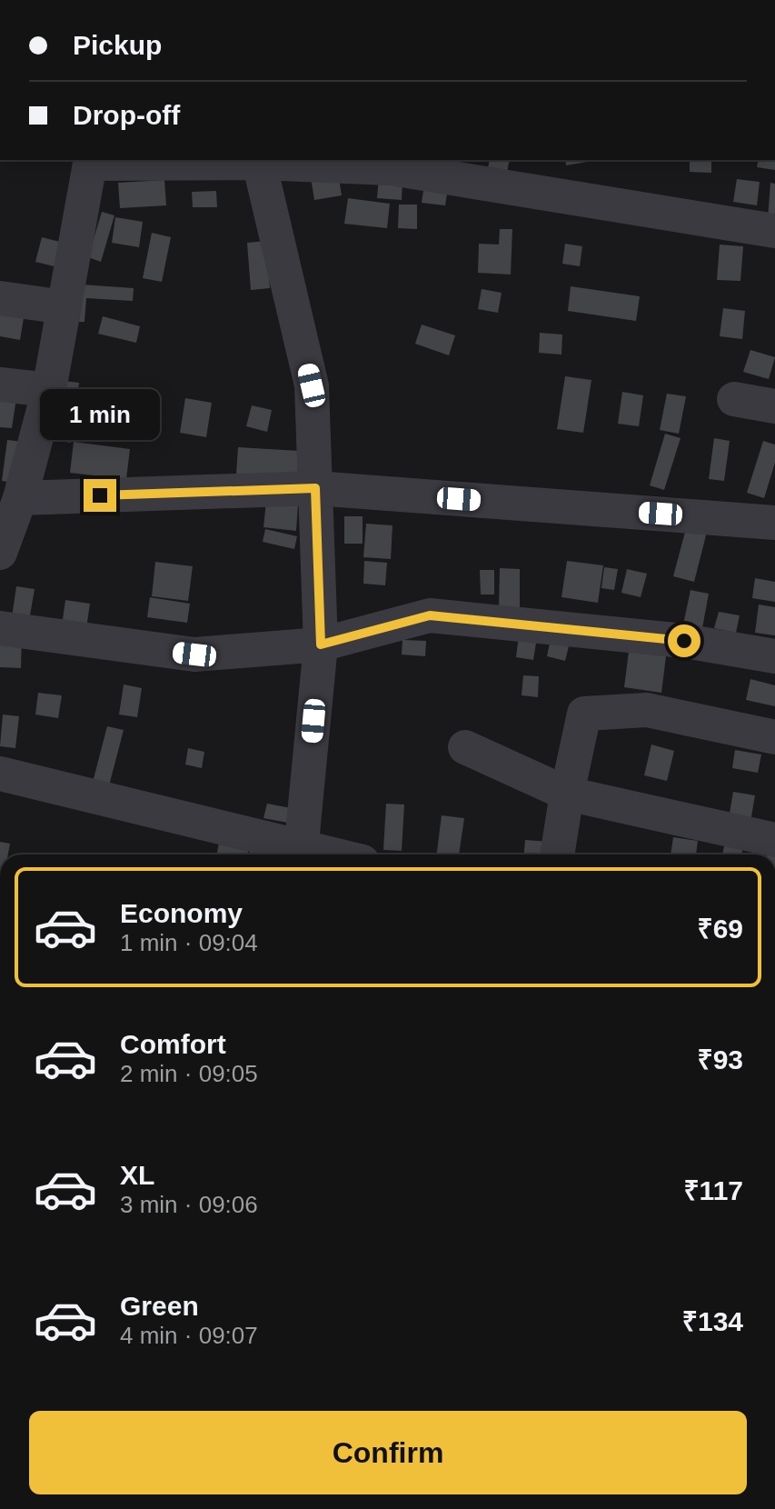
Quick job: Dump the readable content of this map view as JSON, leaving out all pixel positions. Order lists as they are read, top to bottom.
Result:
{
  "page": {
    "banner": ["Pickup", "Drop-off"],
    "bubble": "1 min",
    "list": [
      {
        "name": "Economy",
        "note": "1 min · 09:04",
        "value": "₹69"
      },
      {
        "name": "Comfort",
        "note": "2 min · 09:05",
        "value": "₹93"
      },
      {
        "name": "XL",
        "note": "3 min · 09:06",
        "value": "₹117"
      },
      {
        "name": "Green",
        "note": "4 min · 09:07",
        "value": "₹134"
      }
    ],
    "buttons": "Confirm"
  }
}
